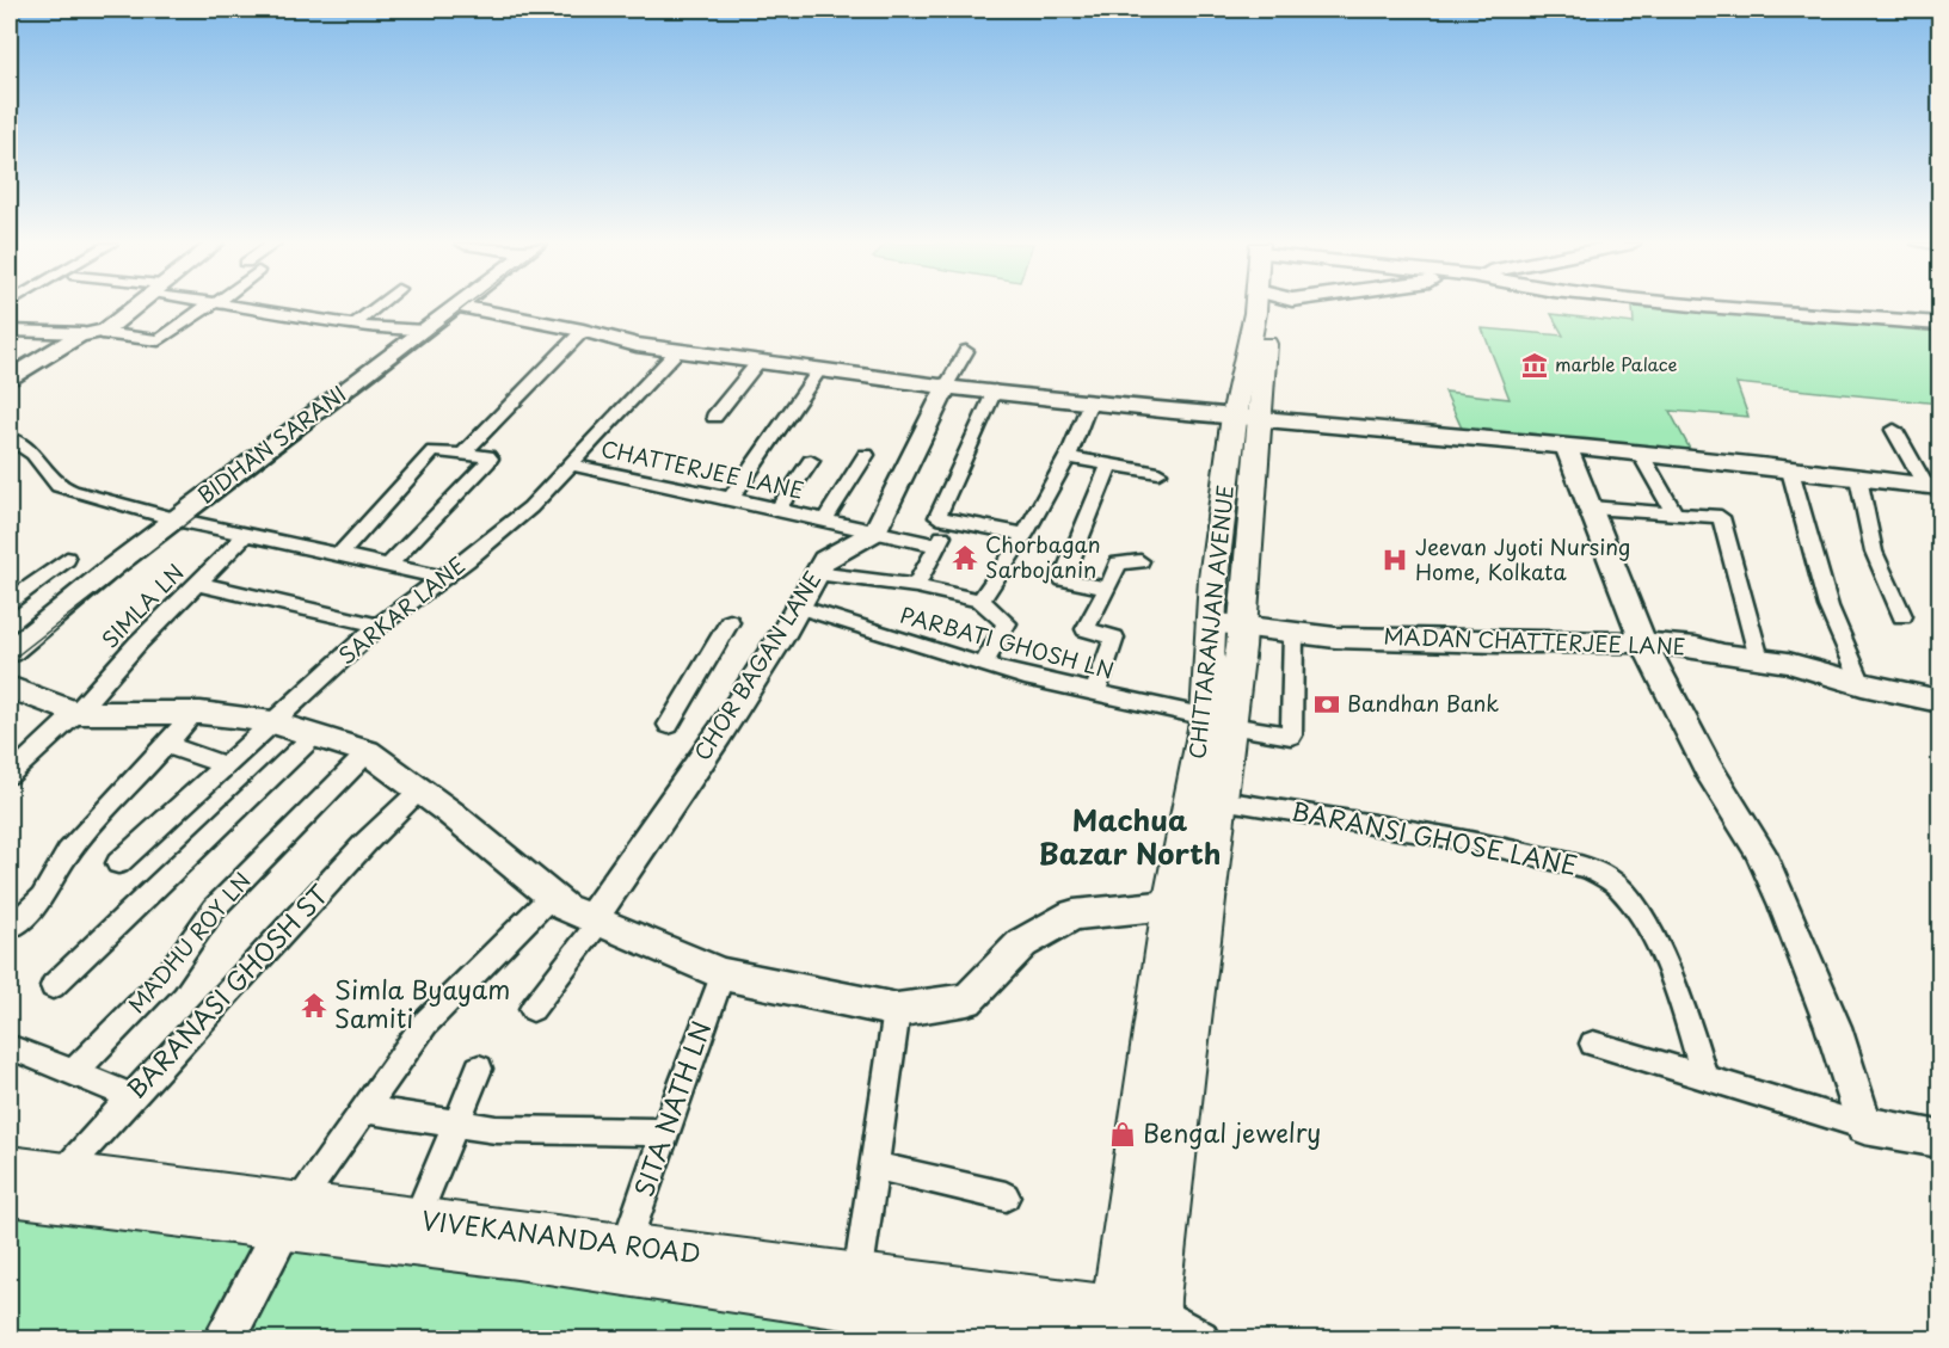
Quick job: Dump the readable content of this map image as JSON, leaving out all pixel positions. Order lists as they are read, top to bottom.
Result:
{
  "streets": {
    "main road": ["CHITTARANJAN AVENUE", "VIVEKANANDA ROAD"],
    "street": [
      "BIDHAN SARANI",
      "CHATTERJEE LANE",
      "SIMLA LN",
      "SARKAR LANE",
      "MADAN CHATTERJEE LANE",
      "PARBATI GHOSH LN",
      "CHOR BAGAN LANE",
      "BARANSI GHOSE LANE",
      "MADHU ROY LN",
      "BARANASI GHOSH ST",
      "SITA NATH LN"
    ]
  },
  "crossings": [
    ["CHATTERJEE LANE", "SARKAR LANE"],
    ["CHATTERJEE LANE", "CHOR BAGAN LANE"],
    ["CHITTARANJAN AVENUE", "MADAN CHATTERJEE LANE"],
    ["CHITTARANJAN AVENUE", "PARBATI GHOSH LN"],
    ["CHITTARANJAN AVENUE", "VIVEKANANDA ROAD"],
    ["MADAN CHATTERJEE LANE", "PARBATI GHOSH LN"],
    ["PARBATI GHOSH LN", "CHOR BAGAN LANE"],
    ["BARANASI GHOSH ST", "VIVEKANANDA ROAD"],
    ["SITA NATH LN", "VIVEKANANDA ROAD"]
  ],
  "districts": ["Machua Bazar North"],
  "places": {
    "museum": ["marble Palace"],
    "temple": ["Chorbagan Sarbojanin", "Simla Byayam Samiti"],
    "hospital": ["Jeevan Jyoti Nursing Home, Kolkata"],
    "bank": ["Bandhan Bank"],
    "shop": ["Bengal jewelry"]
  }
}
